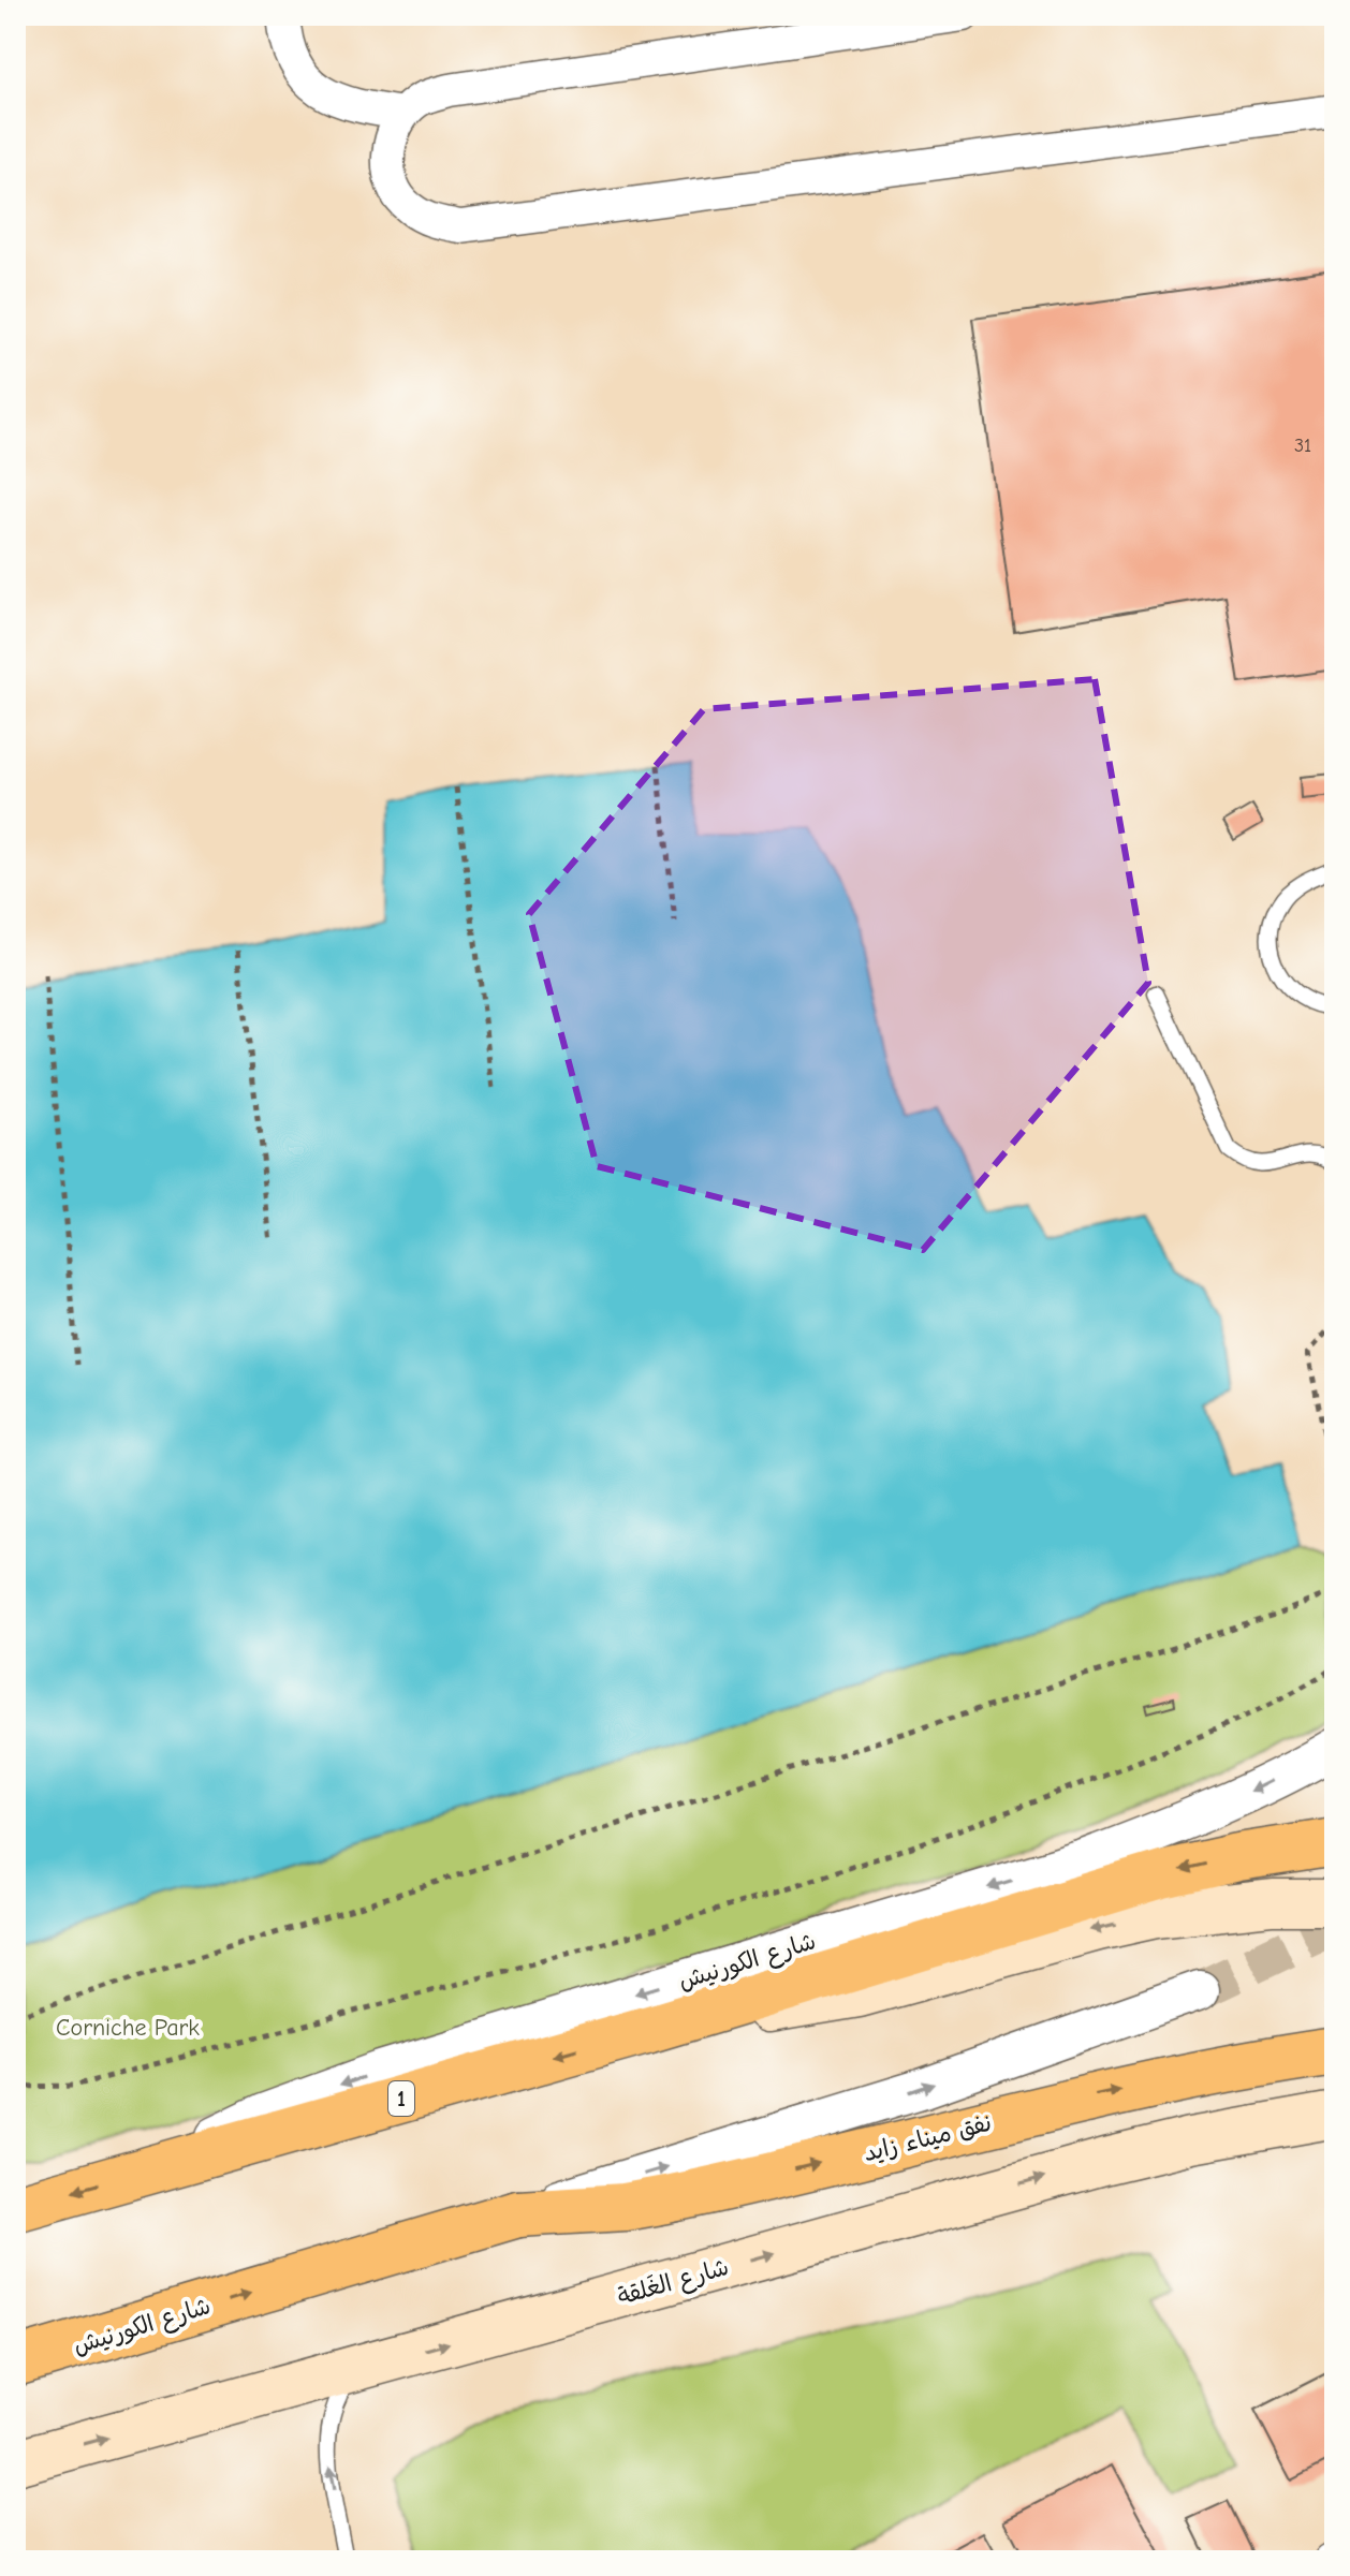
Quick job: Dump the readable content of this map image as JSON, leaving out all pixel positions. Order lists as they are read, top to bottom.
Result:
{
  "streets": {
    "highway": ["شارع الكورنيش", "1", "نفق ميناء زايد"],
    "main road": ["شارع الغَلقة"]
  },
  "crossings": [
    ["شارع الكورنيش", "نفق ميناء زايد"]
  ],
  "parks": ["Corniche Park"],
  "house_numbers": ["31"]
}
